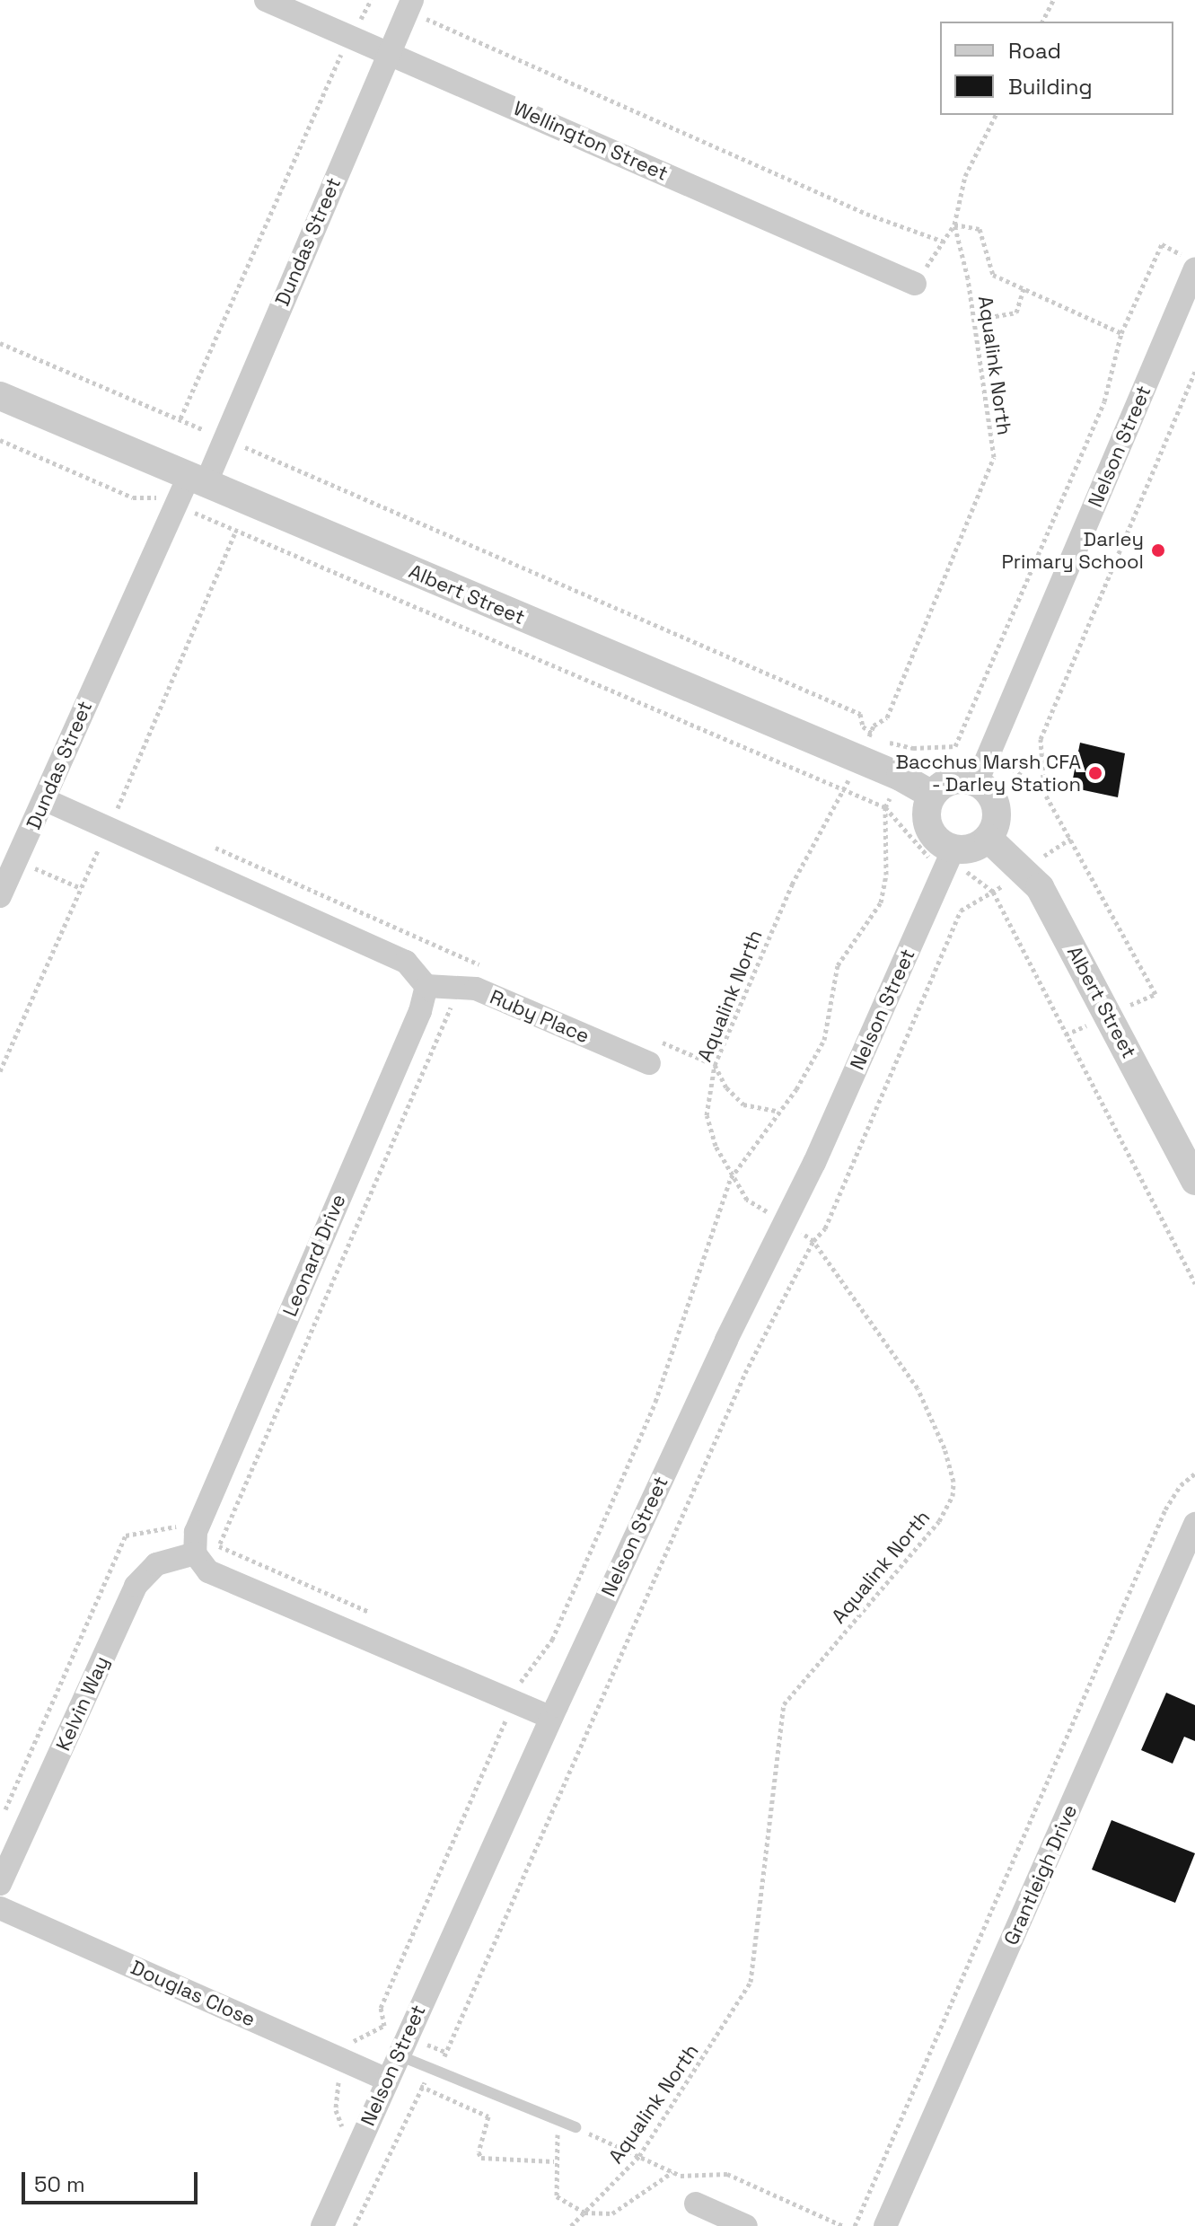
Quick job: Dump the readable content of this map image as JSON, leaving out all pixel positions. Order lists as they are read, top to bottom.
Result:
{
  "streets": {
    "street": [
      "Wellington Street",
      "Dundas Street",
      "Nelson Street",
      "Albert Street",
      "Ruby Place",
      "Leonard Drive",
      "Kelvin Way",
      "Grantleigh Drive",
      "Douglas Close"
    ],
    "path": ["Aqualink North"]
  },
  "crossings": [
    ["Wellington Street", "Dundas Street"],
    ["Dundas Street", "Albert Street"],
    ["Aqualink North", "Nelson Street"],
    ["Nelson Street", "Albert Street"],
    ["Nelson Street", "Douglas Close"],
    ["Ruby Place", "Leonard Drive"],
    ["Leonard Drive", "Kelvin Way"]
  ],
  "places": ["Darley Primary School", "Bacchus Marsh CFA - Darley Station"],
  "legend": ["Road", "Building"],
  "scale_bar": "50 m"
}
